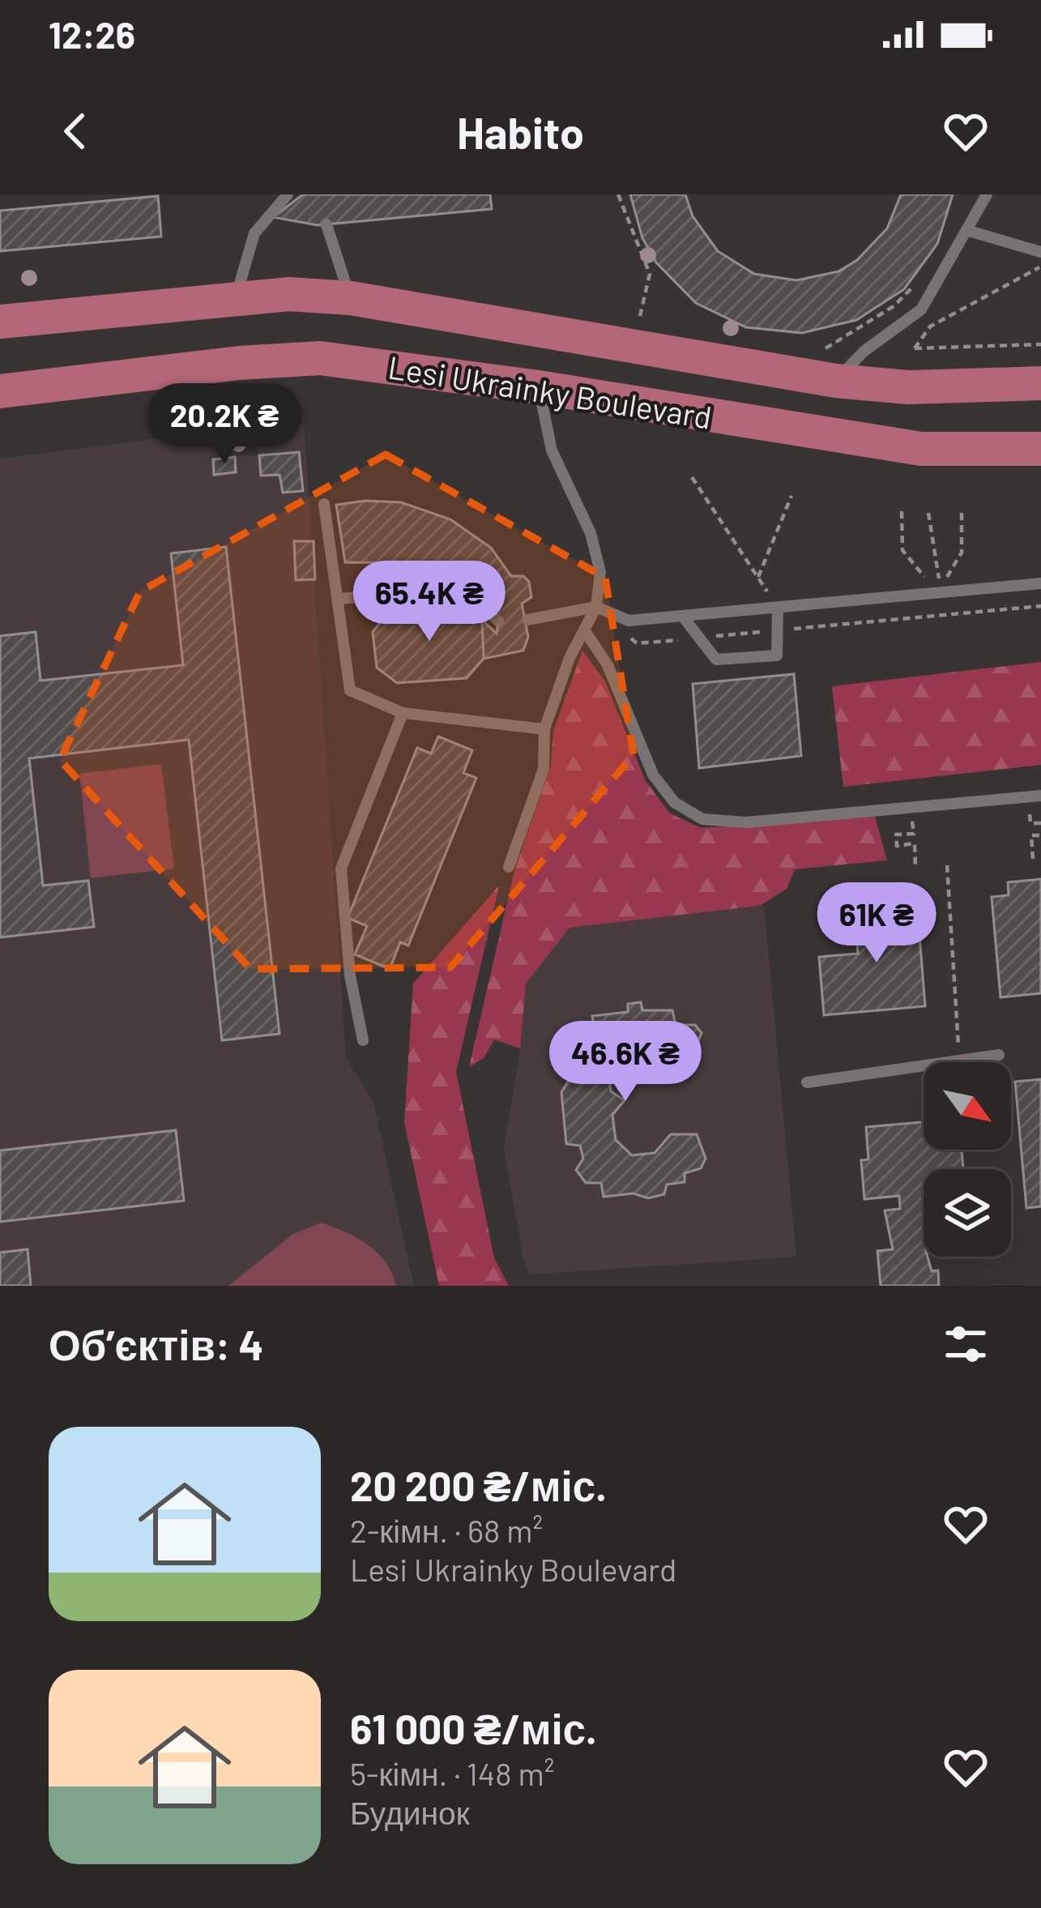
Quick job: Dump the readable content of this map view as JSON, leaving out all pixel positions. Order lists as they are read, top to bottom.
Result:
{
  "streets": {
    "main road": ["Lesi Ukrainky Boulevard"]
  },
  "north": "bottom right",
  "page": {
    "status": "12:26",
    "header": "Habito",
    "price": [
      "20.2K ₴",
      "65.4K ₴",
      "61K ₴",
      "46.6K ₴"
    ],
    "heading": "Об’єктів: 4",
    "list": [
      {
        "name": "20 200 ₴/міс.",
        "note": "2-кімн. · 68 m² · Lesi Ukrainky Boulevard"
      },
      {
        "name": "61 000 ₴/міс.",
        "note": "5-кімн. · 148 m² · Будинок"
      }
    ]
  }
}
